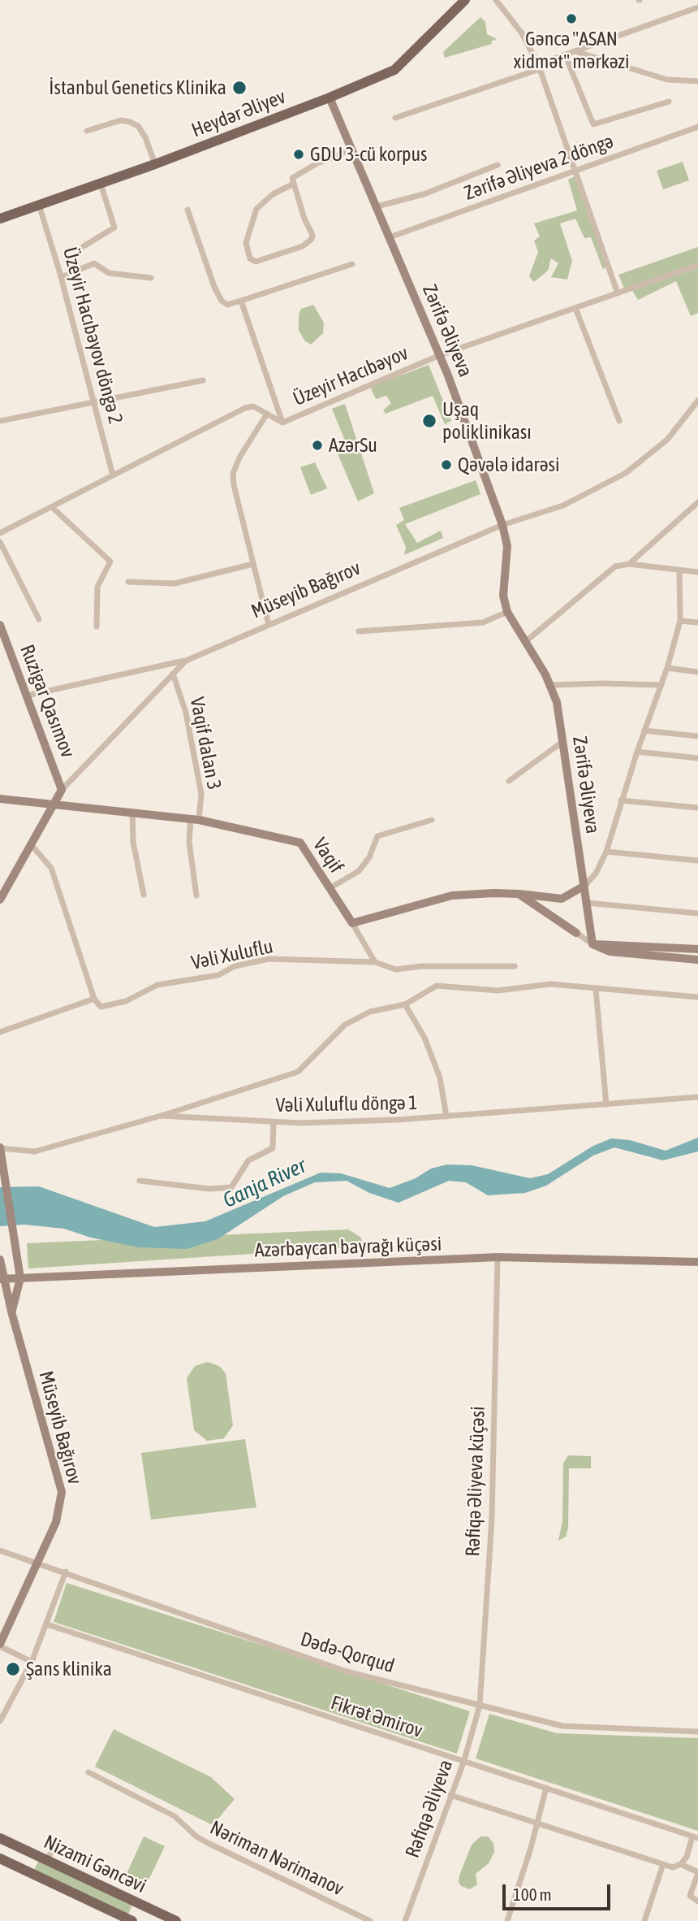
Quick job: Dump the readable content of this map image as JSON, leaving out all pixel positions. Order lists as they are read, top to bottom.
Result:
{
  "streets": {
    "main road": ["Heydər Əliyev", "Nizami Gəncəvi"],
    "street": [
      "Zərifə Əliyeva 2 döngə",
      "Zərifə Əliyeva",
      "Üzeyir Hacıbəyov döngə 2",
      "Üzeyir Hacıbəyov",
      "Müseyib Bağırov",
      "Ruzigar Qasımov",
      "Vaqif dalan 3",
      "Vaqif",
      "Vəli Xuluflu",
      "Vəli Xuluflu döngə 1",
      "Azərbaycan bayrağı küçəsi",
      "Rəfiqə Əliyeva küçəsi",
      "Dədə-Qorqud",
      "Fikrət Əmirov",
      "Rəfiqə Əliyeva",
      "Nəriman Nərimanov"
    ]
  },
  "crossings": [
    ["Heydər Əliyev", "Zərifə Əliyeva"],
    ["Heydər Əliyev", "Üzeyir Hacıbəyov döngə 2"],
    ["Zərifə Əliyeva 2 döngə", "Zərifə Əliyeva"],
    ["Zərifə Əliyeva", "Üzeyir Hacıbəyov"],
    ["Zərifə Əliyeva", "Müseyib Bağırov"],
    ["Üzeyir Hacıbəyov döngə 2", "Üzeyir Hacıbəyov"],
    ["Müseyib Bağırov", "Ruzigar Qasımov"],
    ["Müseyib Bağırov", "Vaqif dalan 3"],
    ["Müseyib Bağırov", "Vaqif"],
    ["Müseyib Bağırov", "Azərbaycan bayrağı küçəsi"],
    ["Müseyib Bağırov", "Dədə-Qorqud"],
    ["Vaqif dalan 3", "Vaqif"],
    ["Azərbaycan bayrağı küçəsi", "Rəfiqə Əliyeva küçəsi"],
    ["Rəfiqə Əliyeva küçəsi", "Dədə-Qorqud"],
    ["Rəfiqə Əliyeva küçəsi", "Rəfiqə Əliyeva"],
    ["Dədə-Qorqud", "Rəfiqə Əliyeva"],
    ["Fikrət Əmirov", "Rəfiqə Əliyeva"]
  ],
  "water": ["Ganja River"],
  "places": [
    "Gəncə \"ASAN xidmət\" mərkəzi",
    "İstanbul Genetics Klinika",
    "GDU 3-cü korpus",
    "Uşaq poliklinikası",
    "AzərSu",
    "Qəvələ idarəsi",
    "Şans klinika"
  ],
  "scale_bar": "100 m"
}
